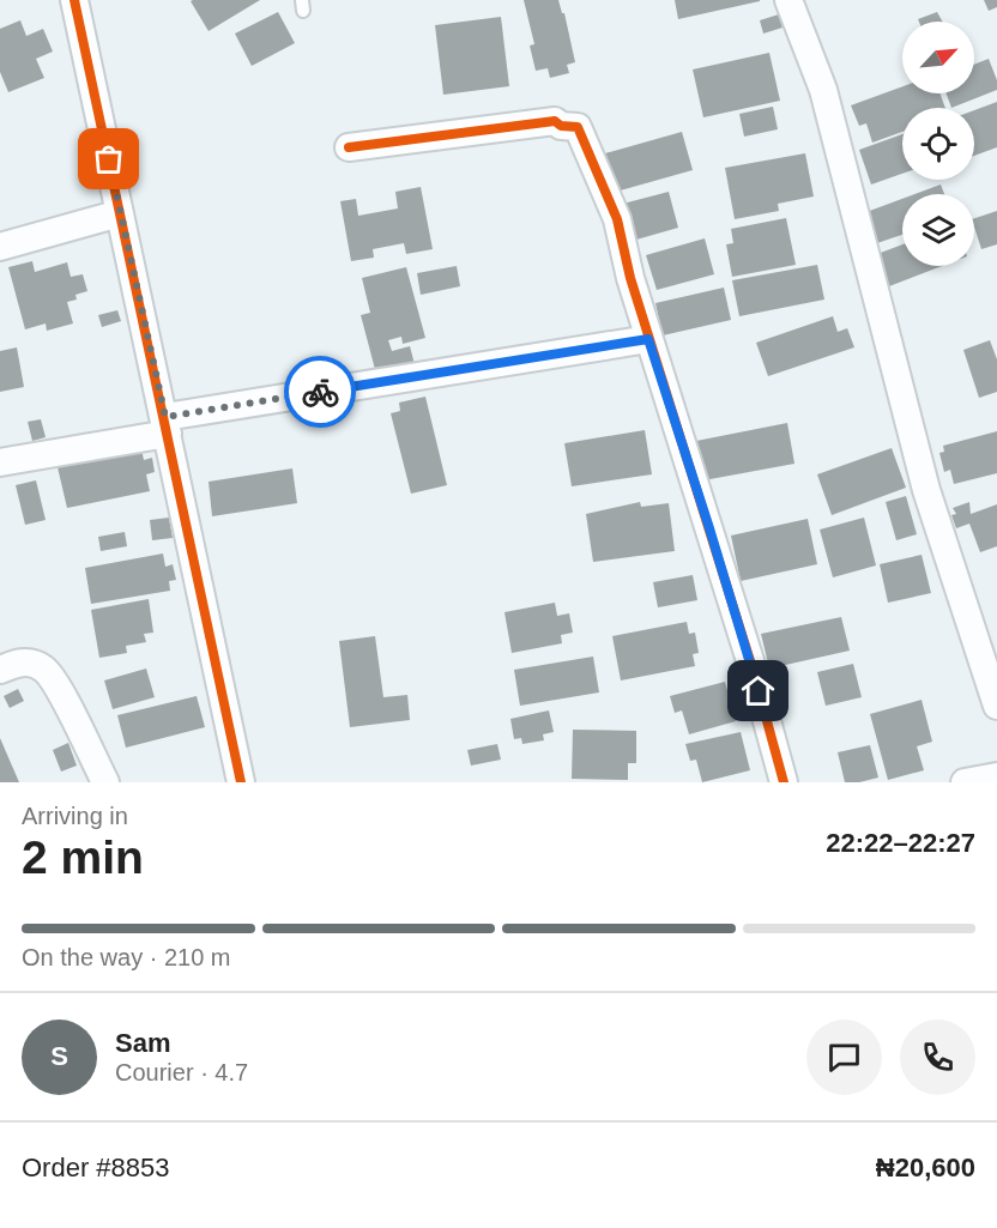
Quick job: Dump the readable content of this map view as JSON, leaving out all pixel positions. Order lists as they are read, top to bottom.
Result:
{
  "north": "top right",
  "page": {
    "heading": ["2 min", "Arriving in", "22:22–22:27"],
    "panel": [
      "Sam",
      "Courier · 4.7",
      "Order #8853",
      "₦20,600"
    ],
    "bar": "On the way · 210 m",
    "round": "S"
  }
}
